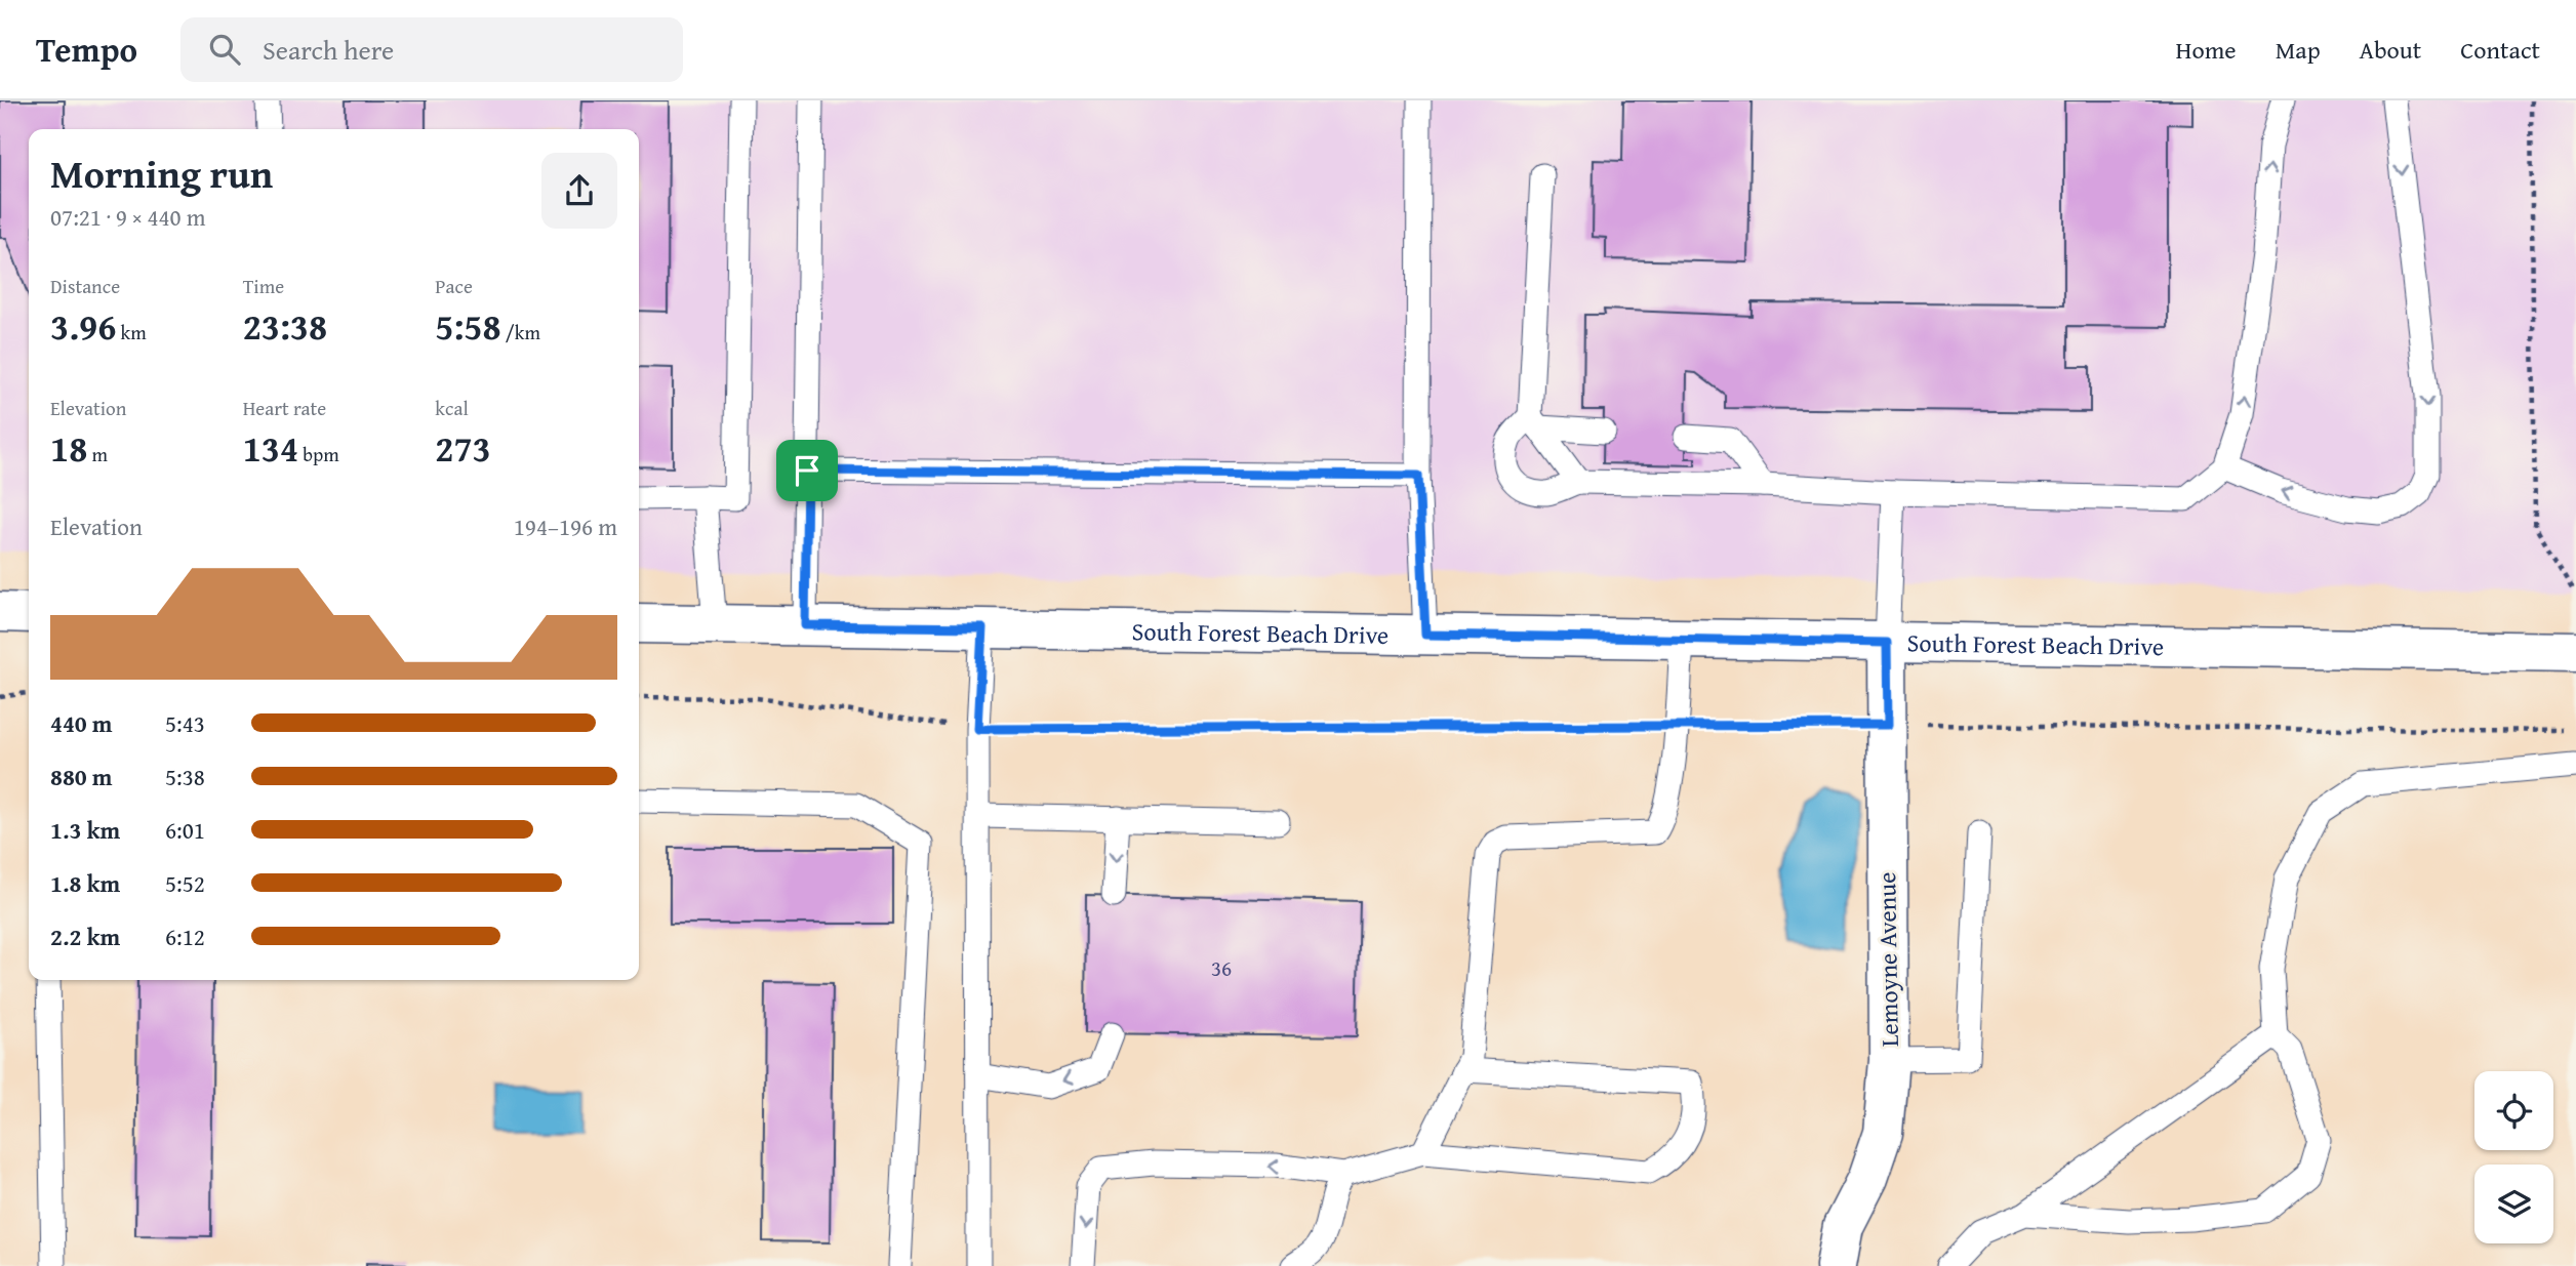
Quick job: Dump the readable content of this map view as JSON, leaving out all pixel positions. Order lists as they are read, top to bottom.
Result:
{
  "streets": {
    "street": ["South Forest Beach Drive", "Lemoyne Avenue"]
  },
  "crossings": [
    ["South Forest Beach Drive", "Lemoyne Avenue"]
  ],
  "house_numbers": ["36"],
  "page": {
    "header": "Tempo",
    "search": "Search here",
    "nav": [
      "Home",
      "Map",
      "About",
      "Contact"
    ],
    "heading": ["Morning run", "07:21 · 9 × 440 m"],
    "stats": [
      ["Distance", "3.96 km"],
      ["Time", "23:38"],
      ["Pace", "5:58 /km"],
      ["Elevation", "18 m"],
      ["Heart rate", "134 bpm"],
      ["kcal", "273"]
    ],
    "chart": ["Elevation", "194–196 m"],
    "list": [
      {
        "name": "440 m",
        "note": "5:43"
      },
      {
        "name": "880 m",
        "note": "5:38"
      },
      {
        "name": "1.3 km",
        "note": "6:01"
      },
      {
        "name": "1.8 km",
        "note": "5:52"
      },
      {
        "name": "2.2 km",
        "note": "6:12"
      }
    ]
  }
}
